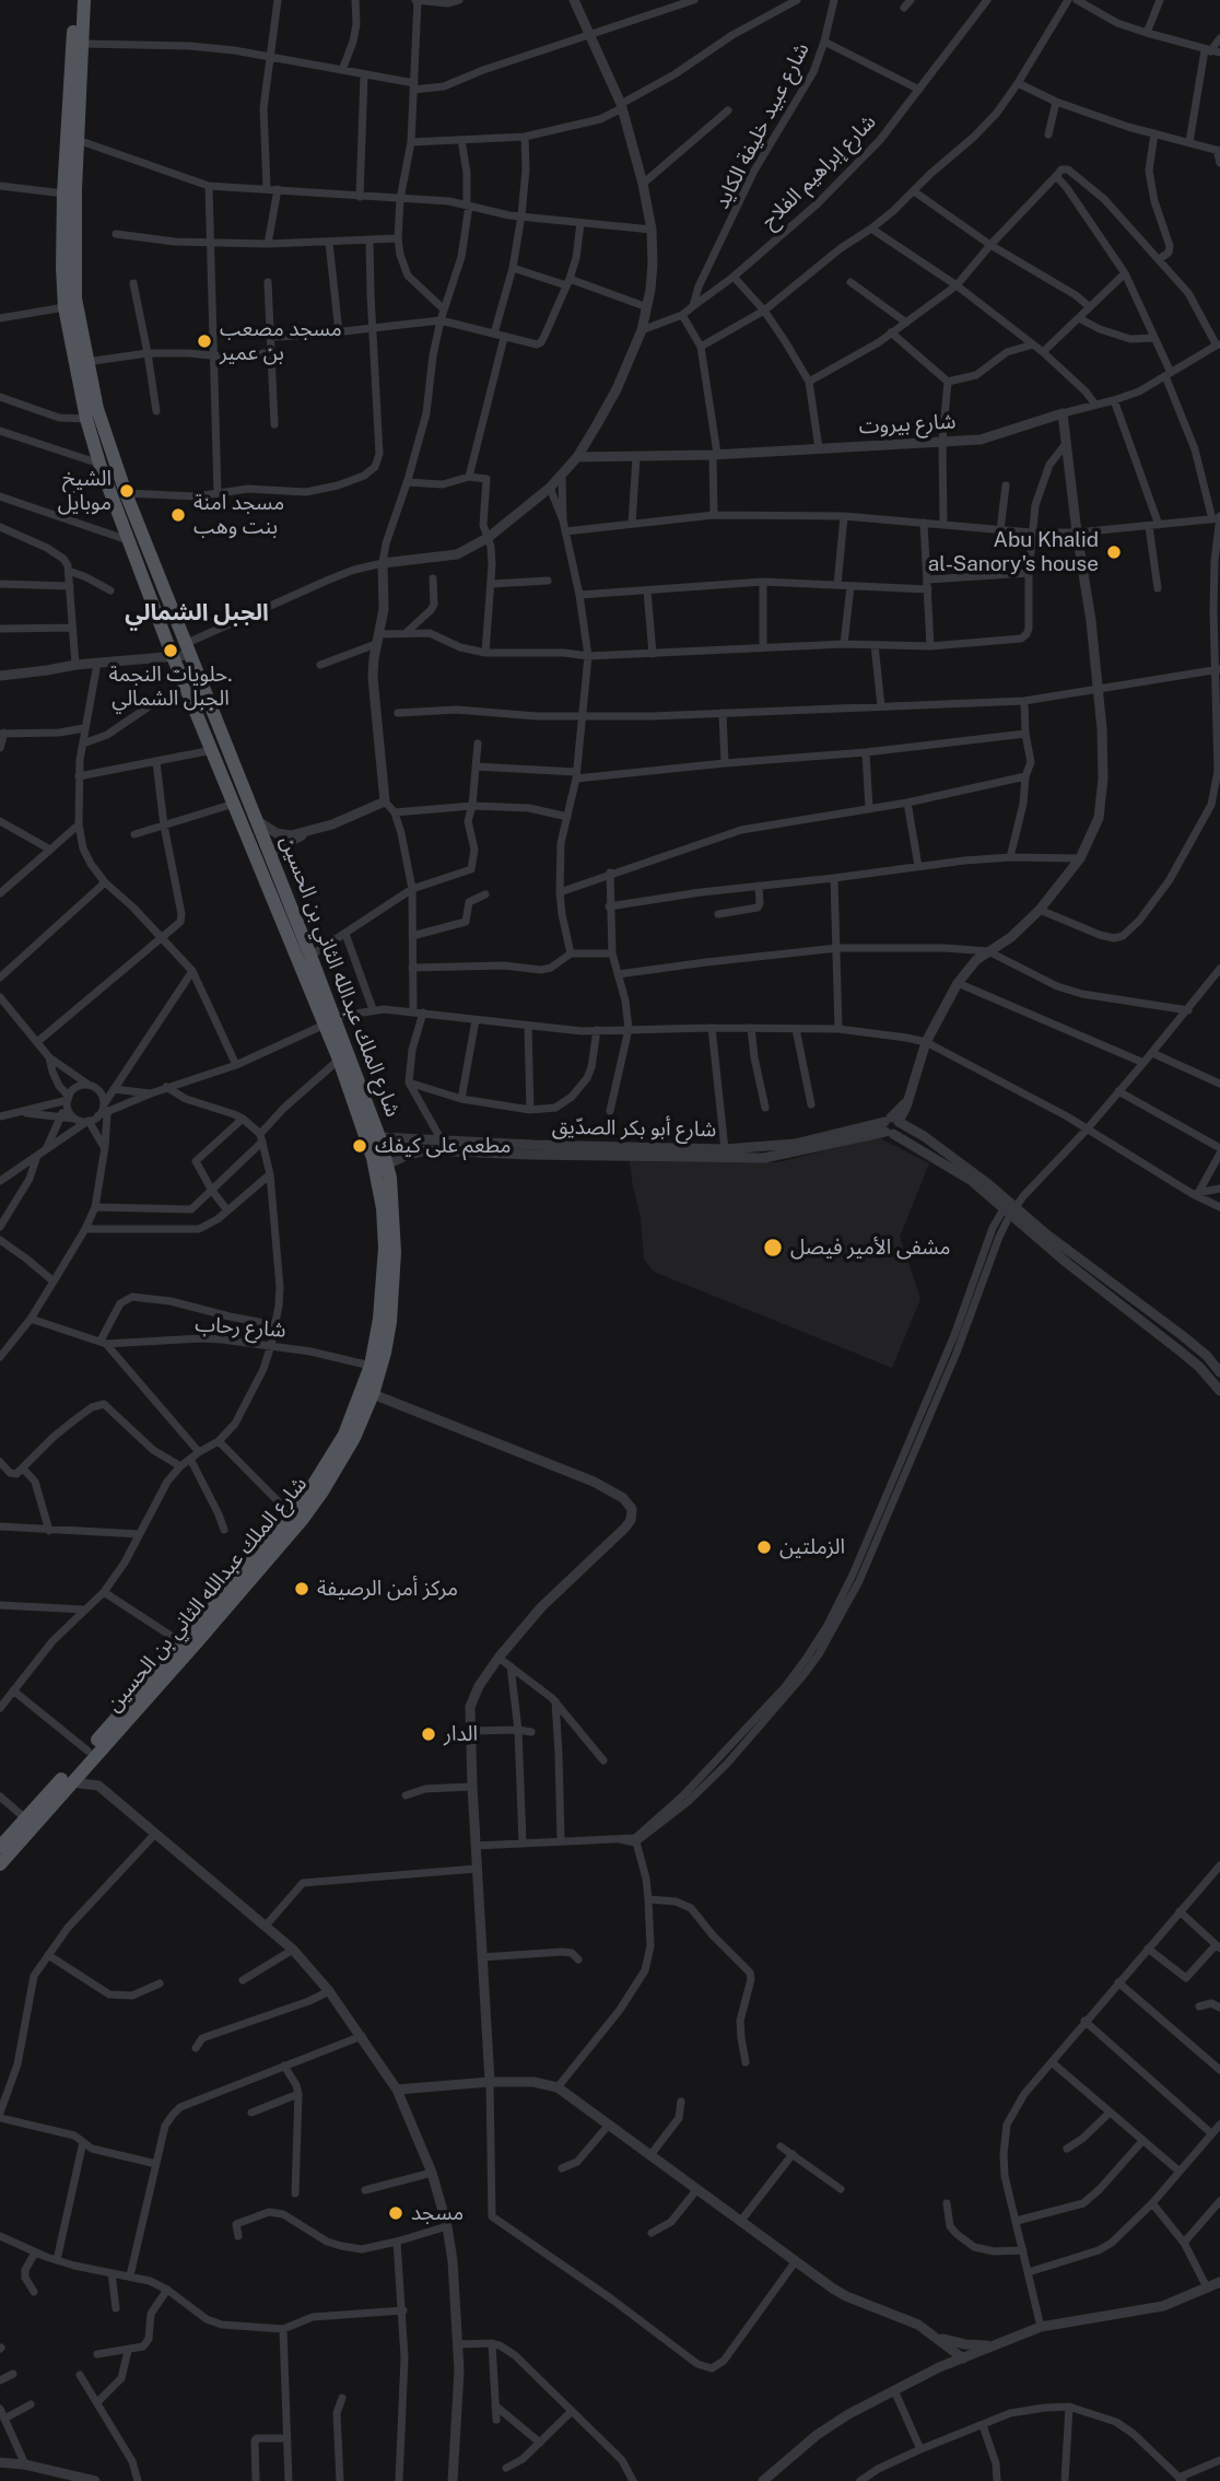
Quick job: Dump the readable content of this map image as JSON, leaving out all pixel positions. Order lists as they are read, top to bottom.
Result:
{
  "streets": {
    "main road": ["شارع الملك عبدالله الثاني بن الحسين"],
    "street": [
      "شارع عبيد خليفة الكايد",
      "شارع إبراهيم الفلاح",
      "شارع بيروت",
      "شارع أبو بكر الصدّيق",
      "شارع رحاب"
    ]
  },
  "crossings": [
    ["شارع عبيد خليفة الكايد", "شارع إبراهيم الفلاح"],
    ["شارع الملك عبدالله الثاني بن الحسين", "شارع أبو بكر الصدّيق"],
    ["شارع الملك عبدالله الثاني بن الحسين", "شارع رحاب"]
  ],
  "districts": ["الجبل الشمالي"],
  "places": [
    "مسجد مصعب بن عمير",
    "الشيخ موبايل",
    "مسجد امنة بنت وهب",
    "Abu Khalid al-Sanory's house",
    "حلويات النجمة. الجبل الشمالي",
    "مطعم على كيفك",
    "مشفى الأمير فيصل",
    "الزملتين",
    "مركز أمن الرصيفة",
    "الدار",
    "مسجد"
  ]
}
